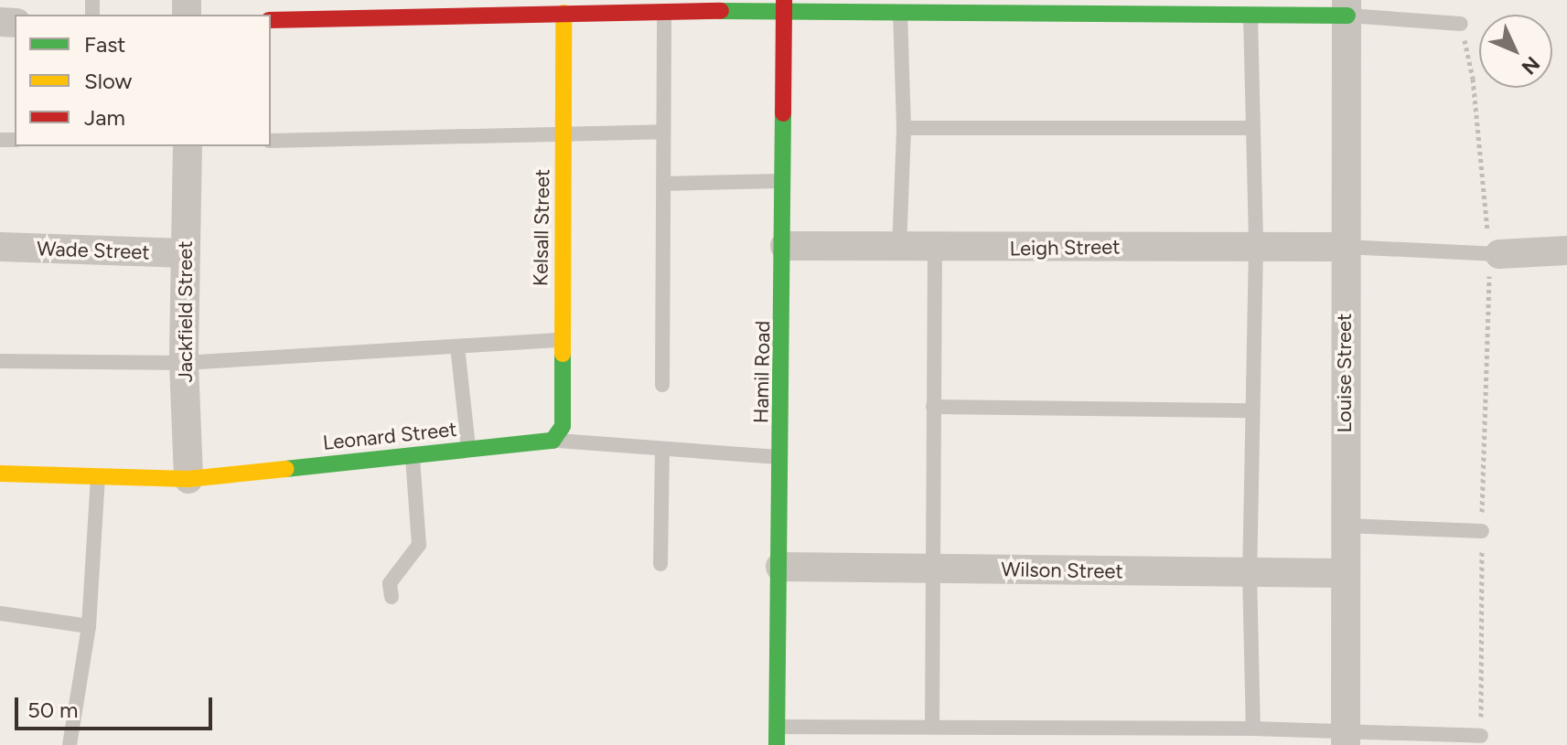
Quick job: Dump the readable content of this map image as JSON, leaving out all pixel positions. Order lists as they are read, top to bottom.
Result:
{
  "streets": {
    "street": [
      "Kelsall Street",
      "Leigh Street",
      "Wade Street",
      "Jackfield Street",
      "Hamil Road",
      "Louise Street",
      "Leonard Street",
      "Wilson Street"
    ]
  },
  "crossings": [
    ["Kelsall Street", "Leonard Street"],
    ["Leigh Street", "Hamil Road"],
    ["Leigh Street", "Louise Street"],
    ["Wade Street", "Jackfield Street"],
    ["Jackfield Street", "Leonard Street"],
    ["Hamil Road", "Leonard Street"],
    ["Hamil Road", "Wilson Street"],
    ["Louise Street", "Wilson Street"]
  ],
  "legend": ["Fast", "Slow", "Jam"],
  "scale_bar": "50 m",
  "north": "bottom right"
}
